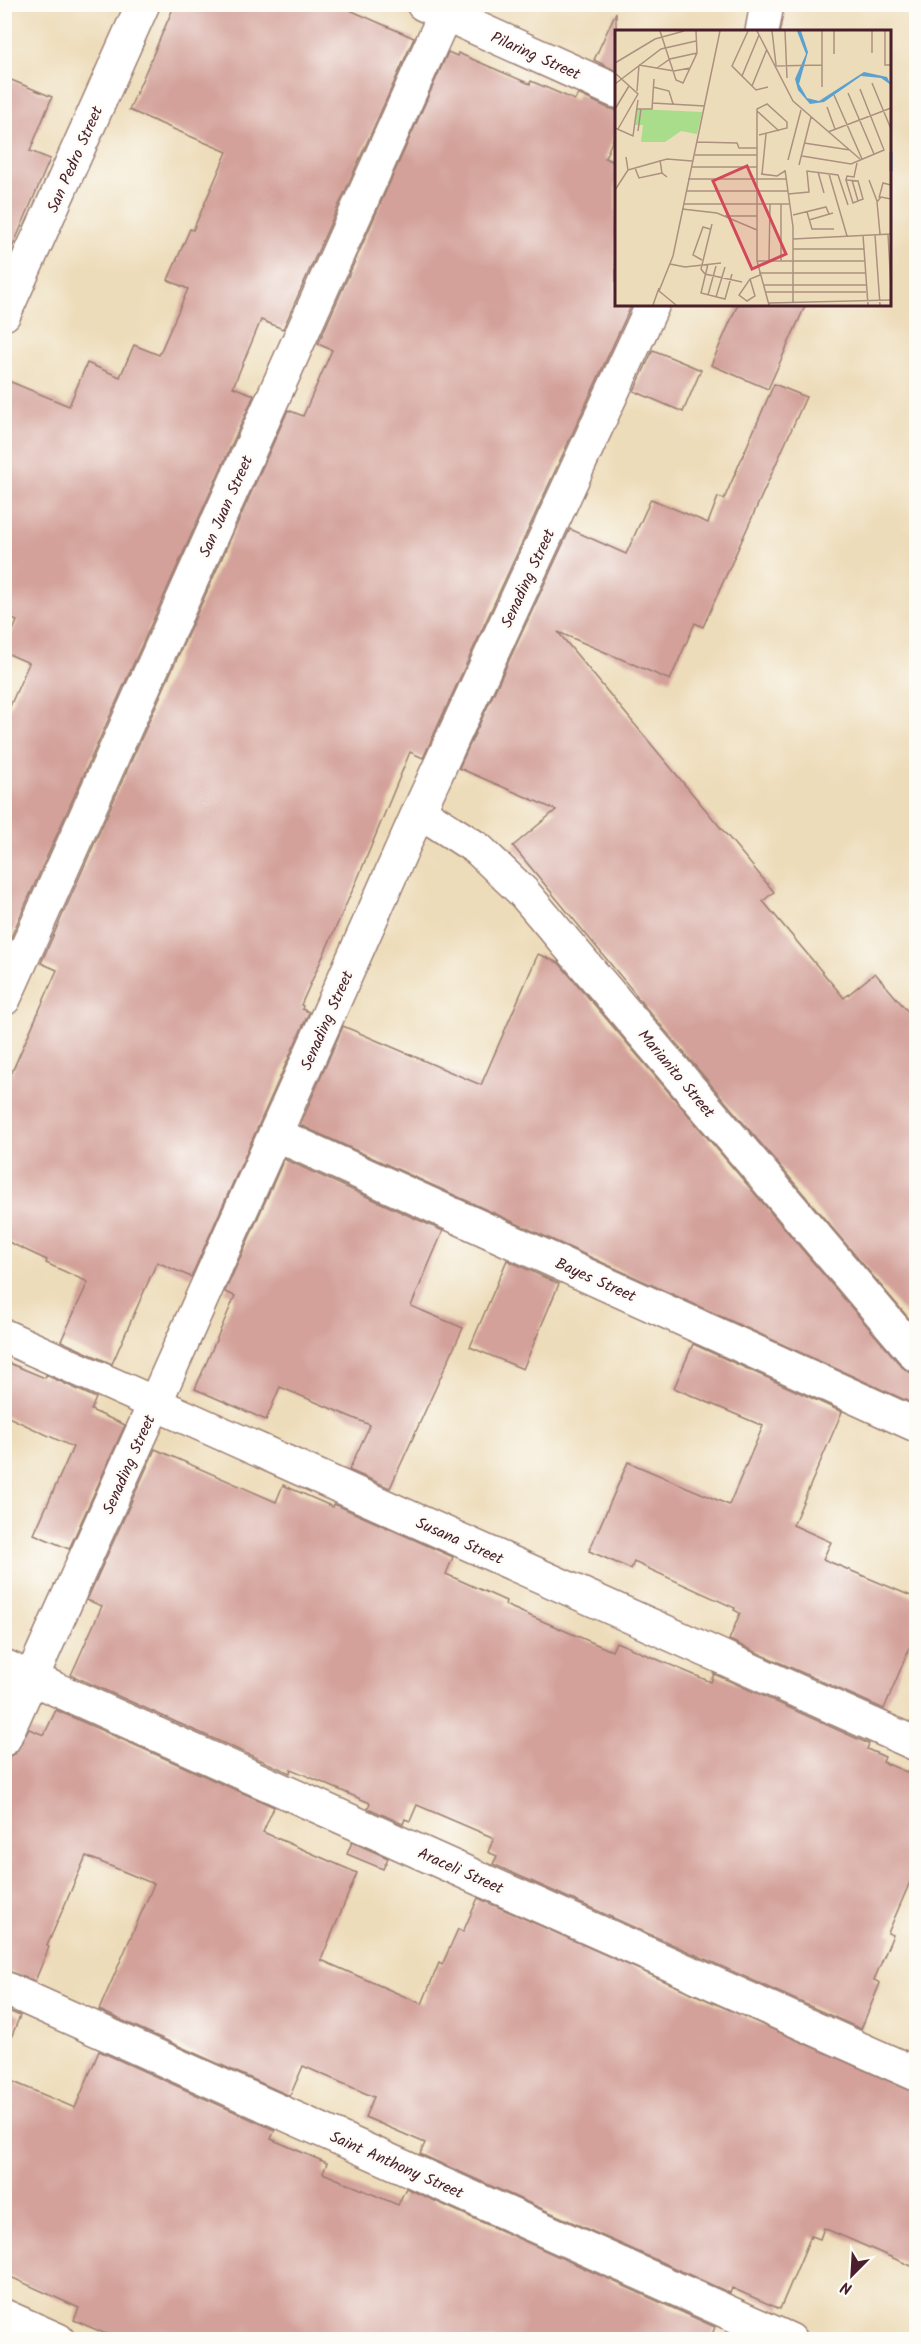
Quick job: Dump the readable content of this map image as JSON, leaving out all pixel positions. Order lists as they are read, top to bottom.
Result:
{
  "streets": {
    "street": [
      "Pilaring Street",
      "San Pedro Street",
      "San Juan Street",
      "Senading Street",
      "Marianito Street",
      "Bayes Street",
      "Susana Street",
      "Araceli Street",
      "Saint Anthony Street"
    ]
  },
  "crossings": [
    ["Pilaring Street", "San Juan Street"],
    ["Senading Street", "Marianito Street"],
    ["Senading Street", "Bayes Street"],
    ["Senading Street", "Susana Street"],
    ["Senading Street", "Araceli Street"]
  ],
  "north": "bottom left"
}
